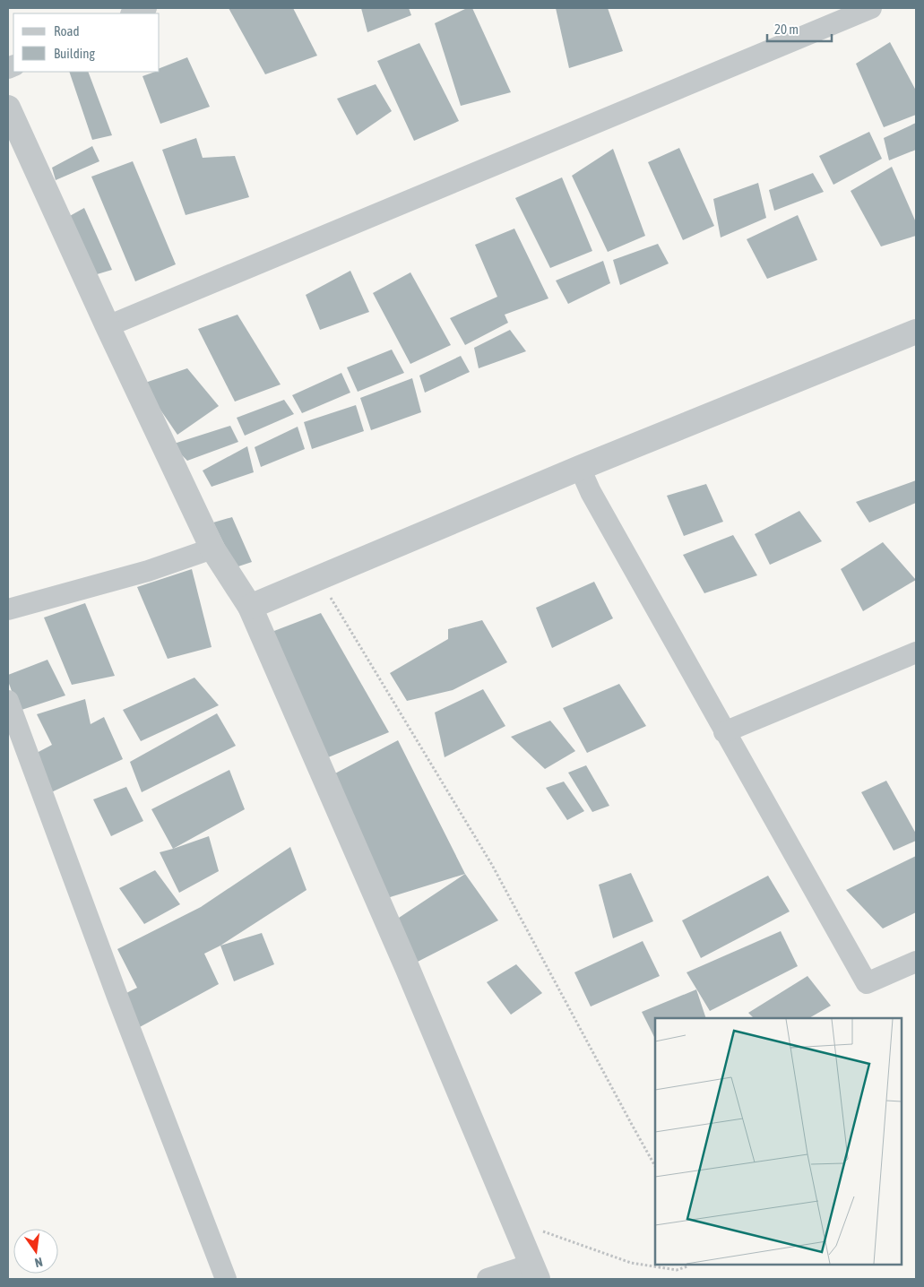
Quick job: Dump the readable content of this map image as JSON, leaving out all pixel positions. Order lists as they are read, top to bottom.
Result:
{
  "legend": ["Road", "Building"],
  "scale_bar": "20 m",
  "north": "bottom"
}
